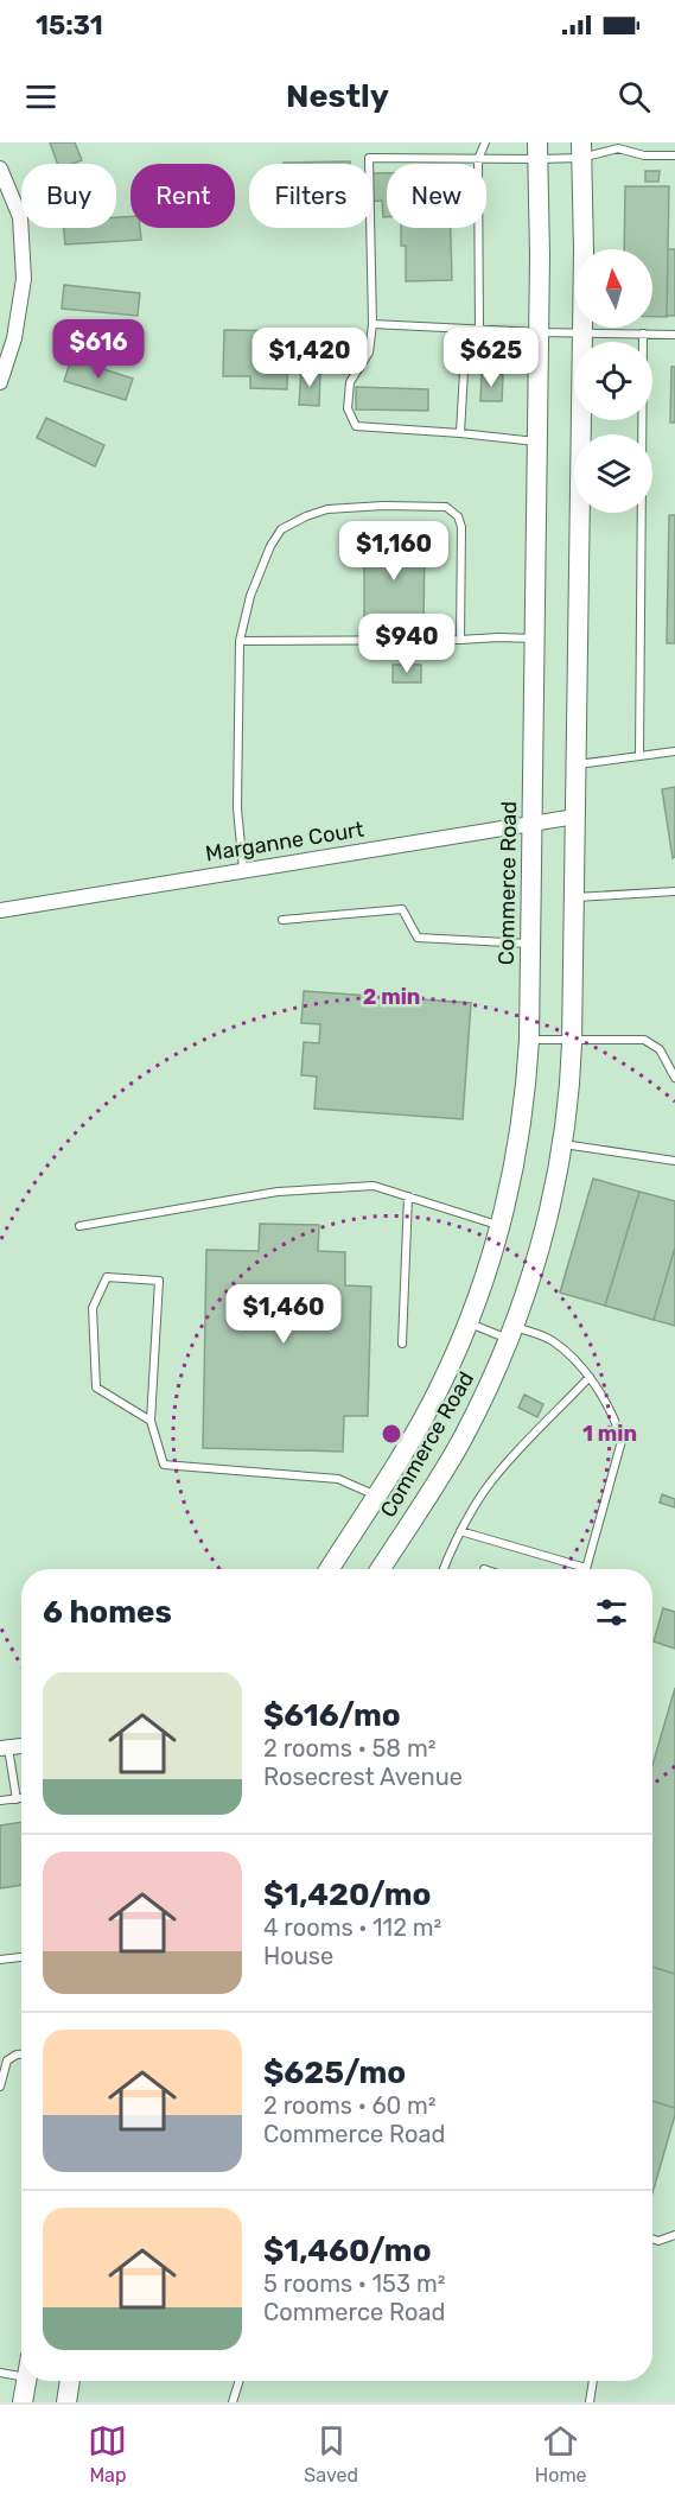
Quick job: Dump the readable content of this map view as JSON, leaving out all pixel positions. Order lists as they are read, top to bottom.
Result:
{
  "streets": {
    "main road": ["Commerce Road"],
    "street": ["Marganne Court"]
  },
  "crossings": [
    ["Marganne Court", "Commerce Road"]
  ],
  "north": "top",
  "page": {
    "status": "15:31",
    "header": "Nestly",
    "chip": [
      "Buy",
      "Rent",
      "Filters",
      "New"
    ],
    "price": [
      "$616",
      "$1,420",
      "$625",
      "$1,160",
      "$940",
      "$1,460"
    ],
    "heading": "6 homes",
    "list": [
      {
        "name": "$616/mo",
        "note": "2 rooms · 58 m² · Rosecrest Avenue"
      },
      {
        "name": "$1,420/mo",
        "note": "4 rooms · 112 m² · House"
      },
      {
        "name": "$625/mo",
        "note": "2 rooms · 60 m² · Commerce Road"
      },
      {
        "name": "$1,460/mo",
        "note": "5 rooms · 153 m² · Commerce Road"
      }
    ],
    "tabs": ["Map", "Saved", "Home"]
  },
  "rings": ["2 min", "1 min"]
}
